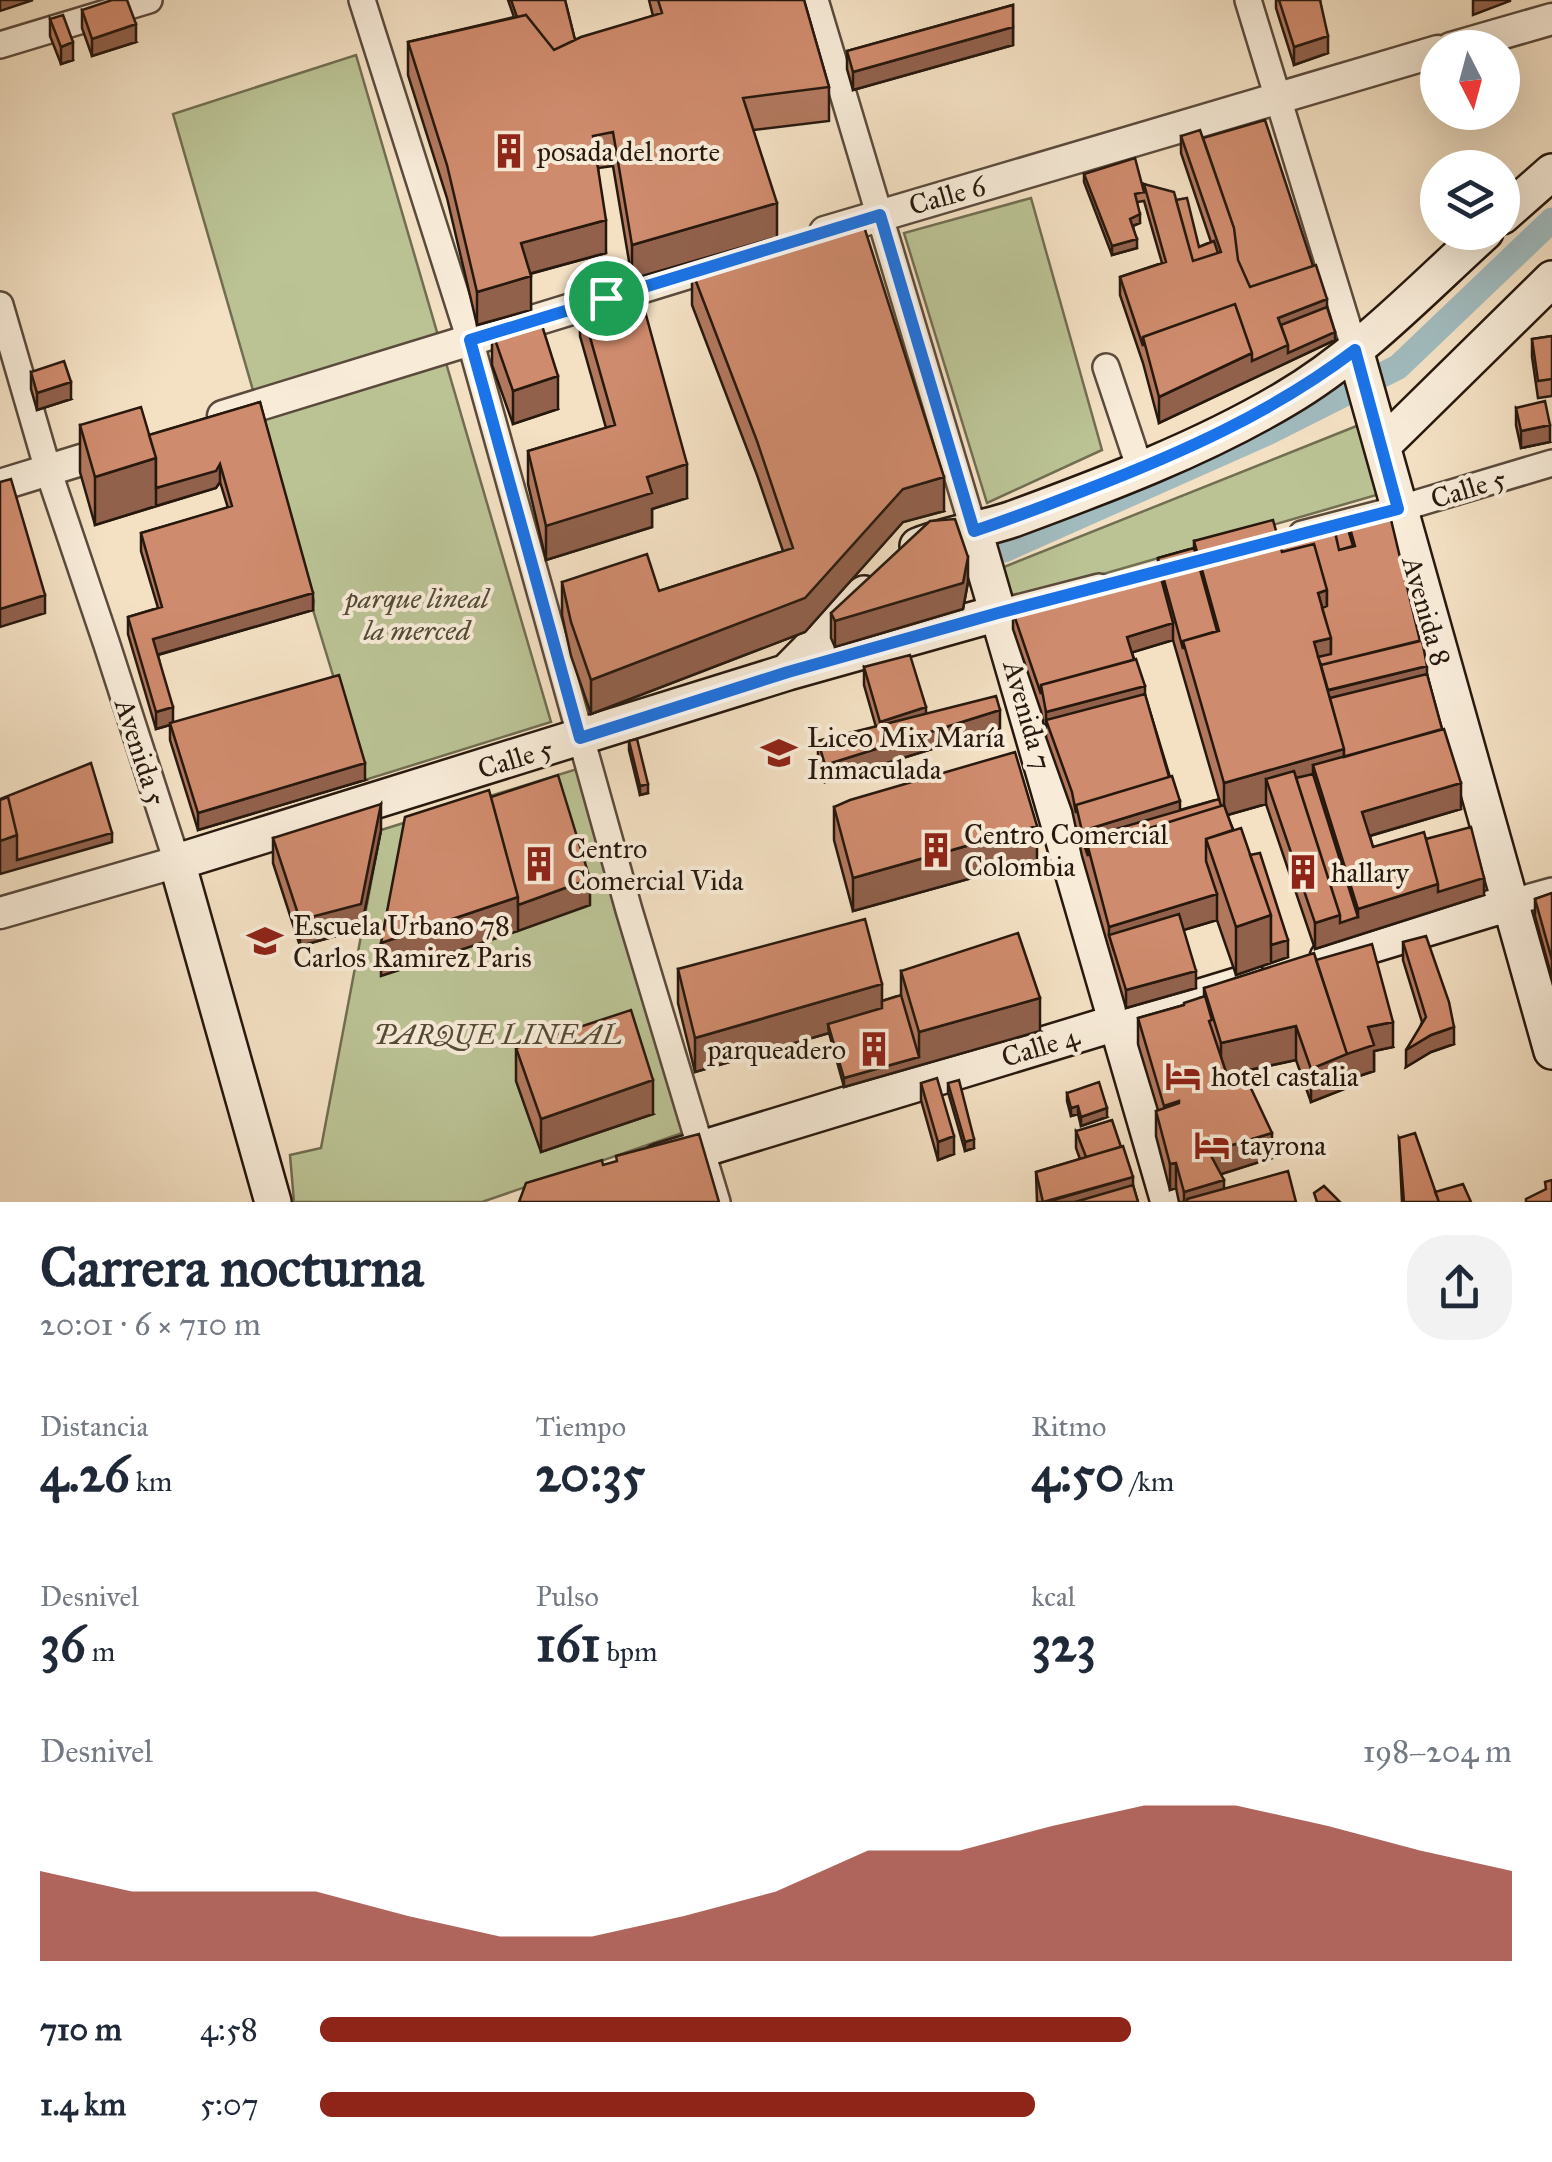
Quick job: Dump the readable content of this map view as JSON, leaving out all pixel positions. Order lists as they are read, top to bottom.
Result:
{
  "streets": {
    "main road": [
      "Calle 5",
      "Avenida 8",
      "Avenida 7",
      "Avenida 5",
      "Calle 4"
    ],
    "street": ["Calle 6"]
  },
  "crossings": [
    ["Calle 6", "Avenida 8"],
    ["Calle 6", "Avenida 7"],
    ["Calle 5", "Avenida 8"],
    ["Calle 5", "Avenida 7"],
    ["Calle 5", "Avenida 5"],
    ["Avenida 8", "Calle 4"],
    ["Avenida 7", "Calle 4"]
  ],
  "parks": ["parque lineal la merced", "PARQUE LINEAL"],
  "places": {
    "building": [
      "posada del norte",
      "Centro Comercial Colombia",
      "Centro Comercial Vida",
      "hallary",
      "parqueadero"
    ],
    "school or university": ["Liceo Mix María Inmaculada", "Escuela Urbano 78 Carlos Ramirez Paris"],
    "hotel": ["hotel castalia", "tayrona"]
  },
  "north": "bottom",
  "page": {
    "heading": ["Carrera nocturna", "20:01 · 6 × 710 m"],
    "stats": [
      ["Distancia", "4.26 km"],
      ["Tiempo", "20:35"],
      ["Ritmo", "4:50 /km"],
      ["Desnivel", "36 m"],
      ["Pulso", "161 bpm"],
      ["kcal", "323"]
    ],
    "chart": ["Desnivel", "198–204 m"],
    "list": [
      {
        "name": "710 m",
        "note": "4:58"
      },
      {
        "name": "1.4 km",
        "note": "5:07"
      }
    ]
  }
}
